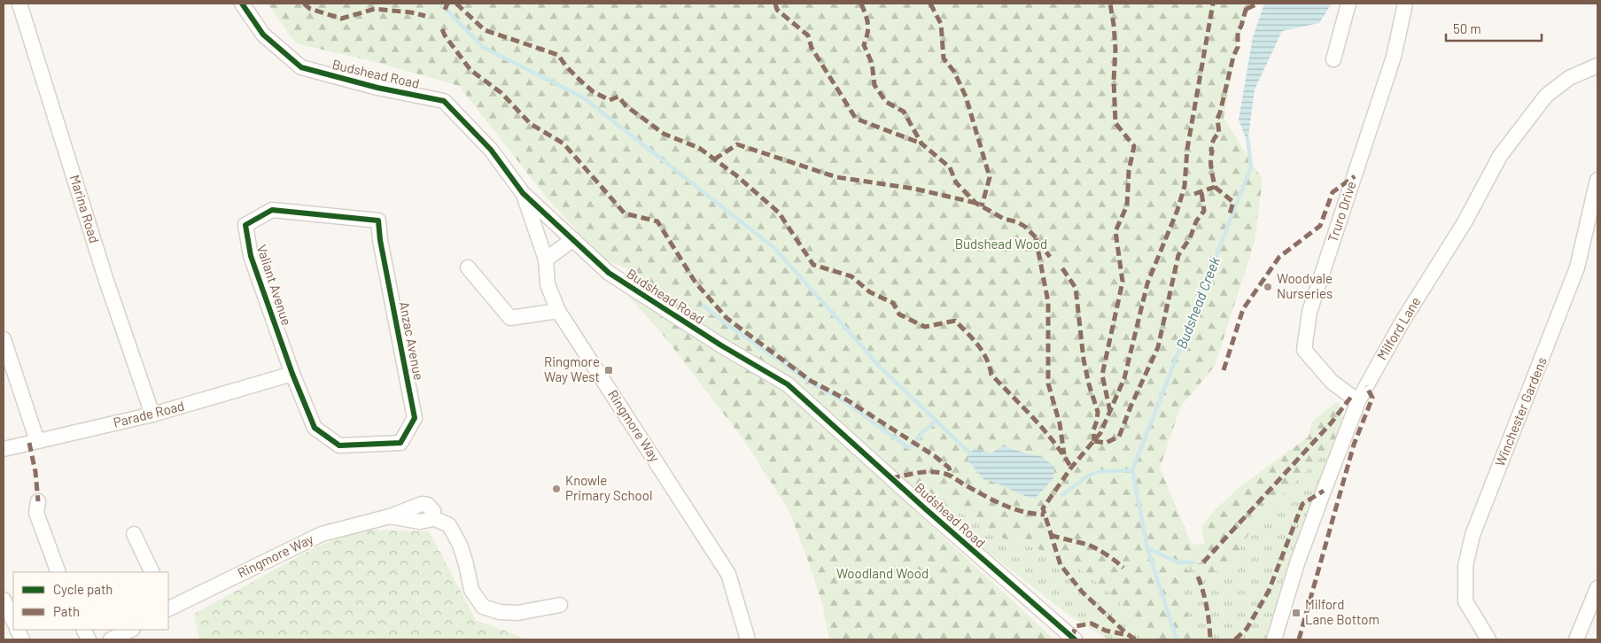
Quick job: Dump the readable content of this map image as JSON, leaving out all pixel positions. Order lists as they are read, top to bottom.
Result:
{
  "streets": {
    "street": [
      "Budshead Road",
      "Marina Road",
      "Truro Drive",
      "Valiant Avenue",
      "Milford Lane",
      "Anzac Avenue",
      "Winchester Gardens",
      "Parade Road",
      "Ringmore Way"
    ]
  },
  "crossings": [
    ["Budshead Road", "Ringmore Way"],
    ["Marina Road", "Parade Road"],
    ["Truro Drive", "Milford Lane"],
    ["Valiant Avenue", "Anzac Avenue"],
    ["Valiant Avenue", "Parade Road"],
    ["Anzac Avenue", "Parade Road"]
  ],
  "water": ["Budshead Creek"],
  "parks": ["Budshead Wood", "Woodland Wood"],
  "places": {
    "other": ["Woodvale Nurseries", "Knowle Primary School"],
    "transit": ["Ringmore Way West", "Milford Lane Bottom"]
  },
  "legend": ["Cycle path", "Path"],
  "scale_bar": "50 m"
}
